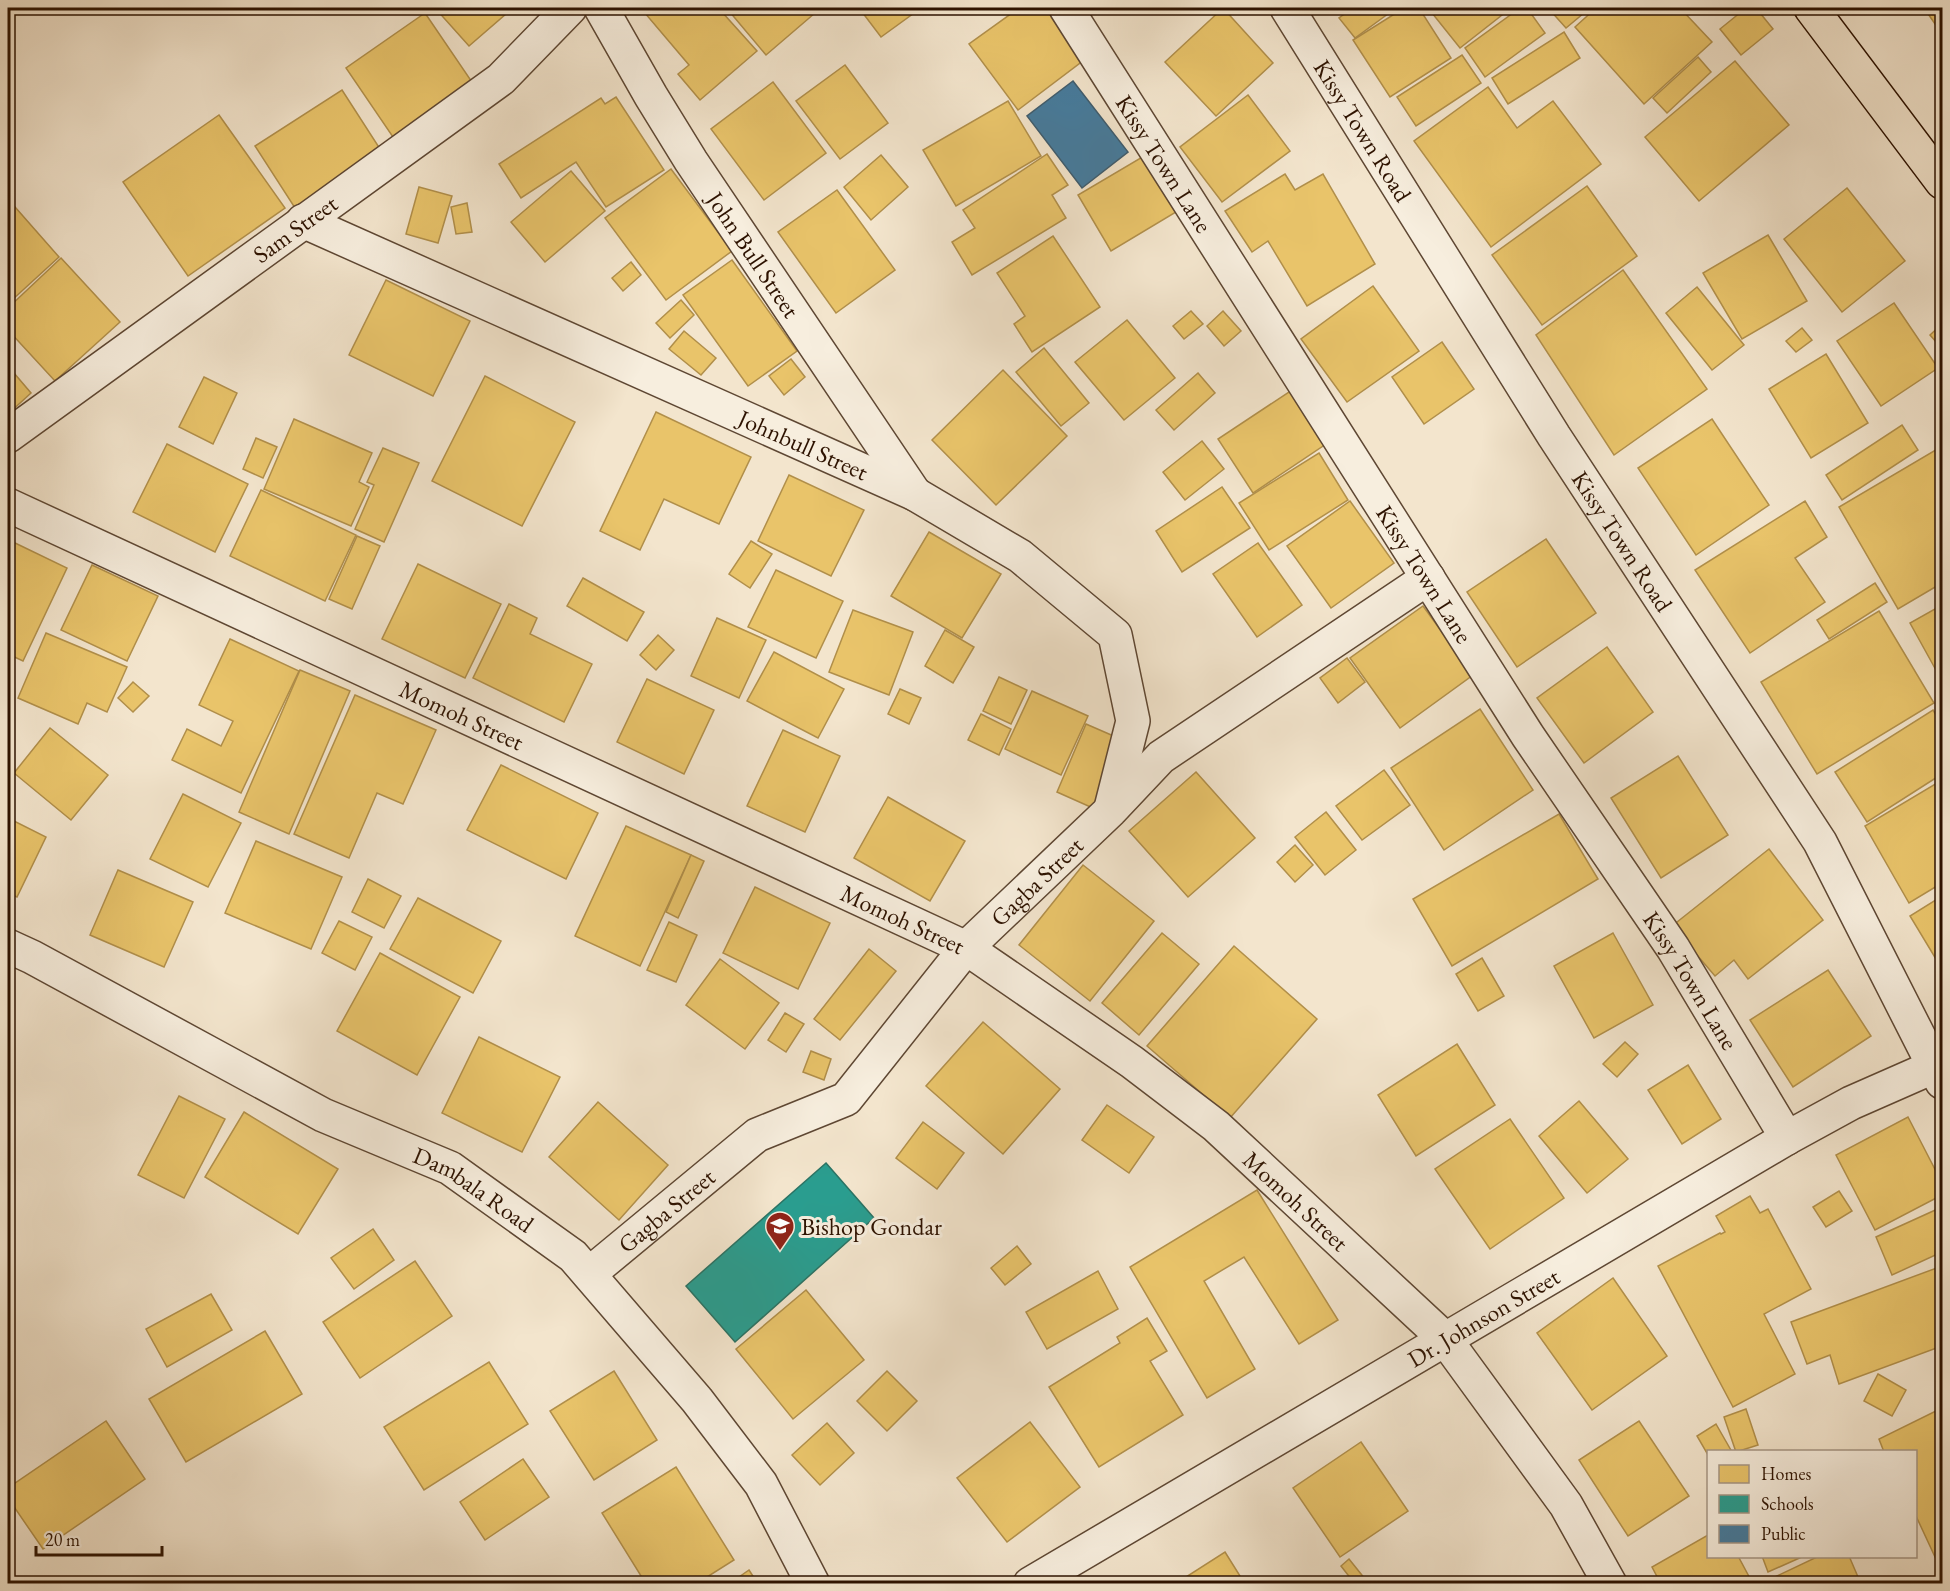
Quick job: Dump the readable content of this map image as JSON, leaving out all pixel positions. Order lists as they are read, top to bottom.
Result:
{
  "streets": {
    "street": [
      "Kissy Town Road",
      "Kissy Town Lane",
      "Sam Street",
      "John Bull Street",
      "Johnbull Street",
      "Momoh Street",
      "Gagba Street",
      "Dambala Road",
      "Dr. Johnson Street"
    ]
  },
  "crossings": [
    ["Kissy Town Road", "Dr. Johnson Street"],
    ["Kissy Town Lane", "Gagba Street"],
    ["Kissy Town Lane", "Dr. Johnson Street"],
    ["Sam Street", "Johnbull Street"],
    ["John Bull Street", "Johnbull Street"],
    ["Johnbull Street", "Gagba Street"],
    ["Momoh Street", "Gagba Street"],
    ["Momoh Street", "Dr. Johnson Street"],
    ["Gagba Street", "Dambala Road"]
  ],
  "places": {
    "school or university": ["Bishop Gondar"]
  },
  "legend": ["Homes", "Schools", "Public"],
  "scale_bar": "20 m"
}
